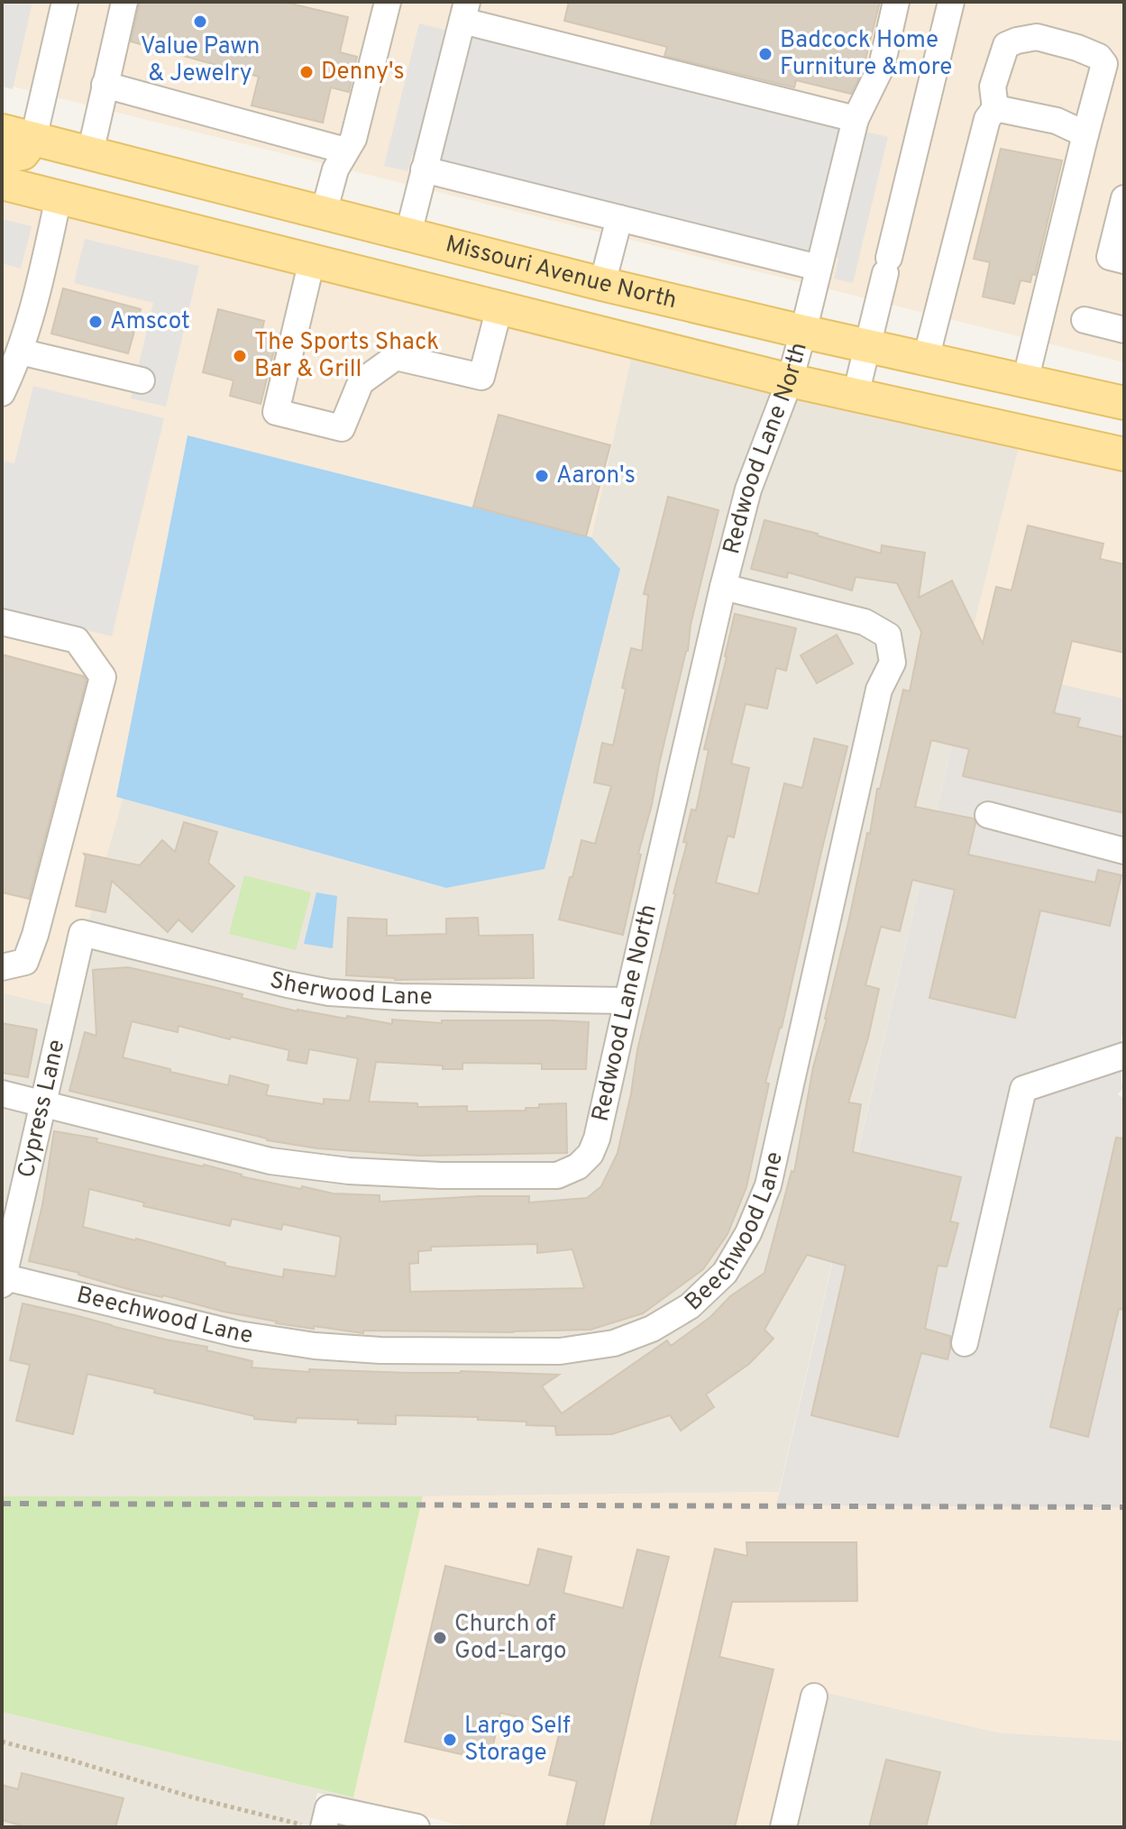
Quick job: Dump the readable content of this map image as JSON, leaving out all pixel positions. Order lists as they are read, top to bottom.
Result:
{
  "streets": {
    "main road": ["Missouri Avenue North"],
    "street": [
      "Redwood Lane North",
      "Sherwood Lane",
      "Cypress Lane",
      "Beechwood Lane"
    ]
  },
  "crossings": [
    ["Missouri Avenue North", "Redwood Lane North"],
    ["Redwood Lane North", "Sherwood Lane"],
    ["Redwood Lane North", "Cypress Lane"],
    ["Redwood Lane North", "Beechwood Lane"],
    ["Sherwood Lane", "Cypress Lane"],
    ["Cypress Lane", "Beechwood Lane"]
  ],
  "places": [
    "Value Pawn & Jewelry",
    "Badcock Home Furniture &more",
    "Denny's",
    "Amscot",
    "The Sports Shack Bar & Grill",
    "Aaron's",
    "Church of God-Largo",
    "Largo Self Storage"
  ]
}
